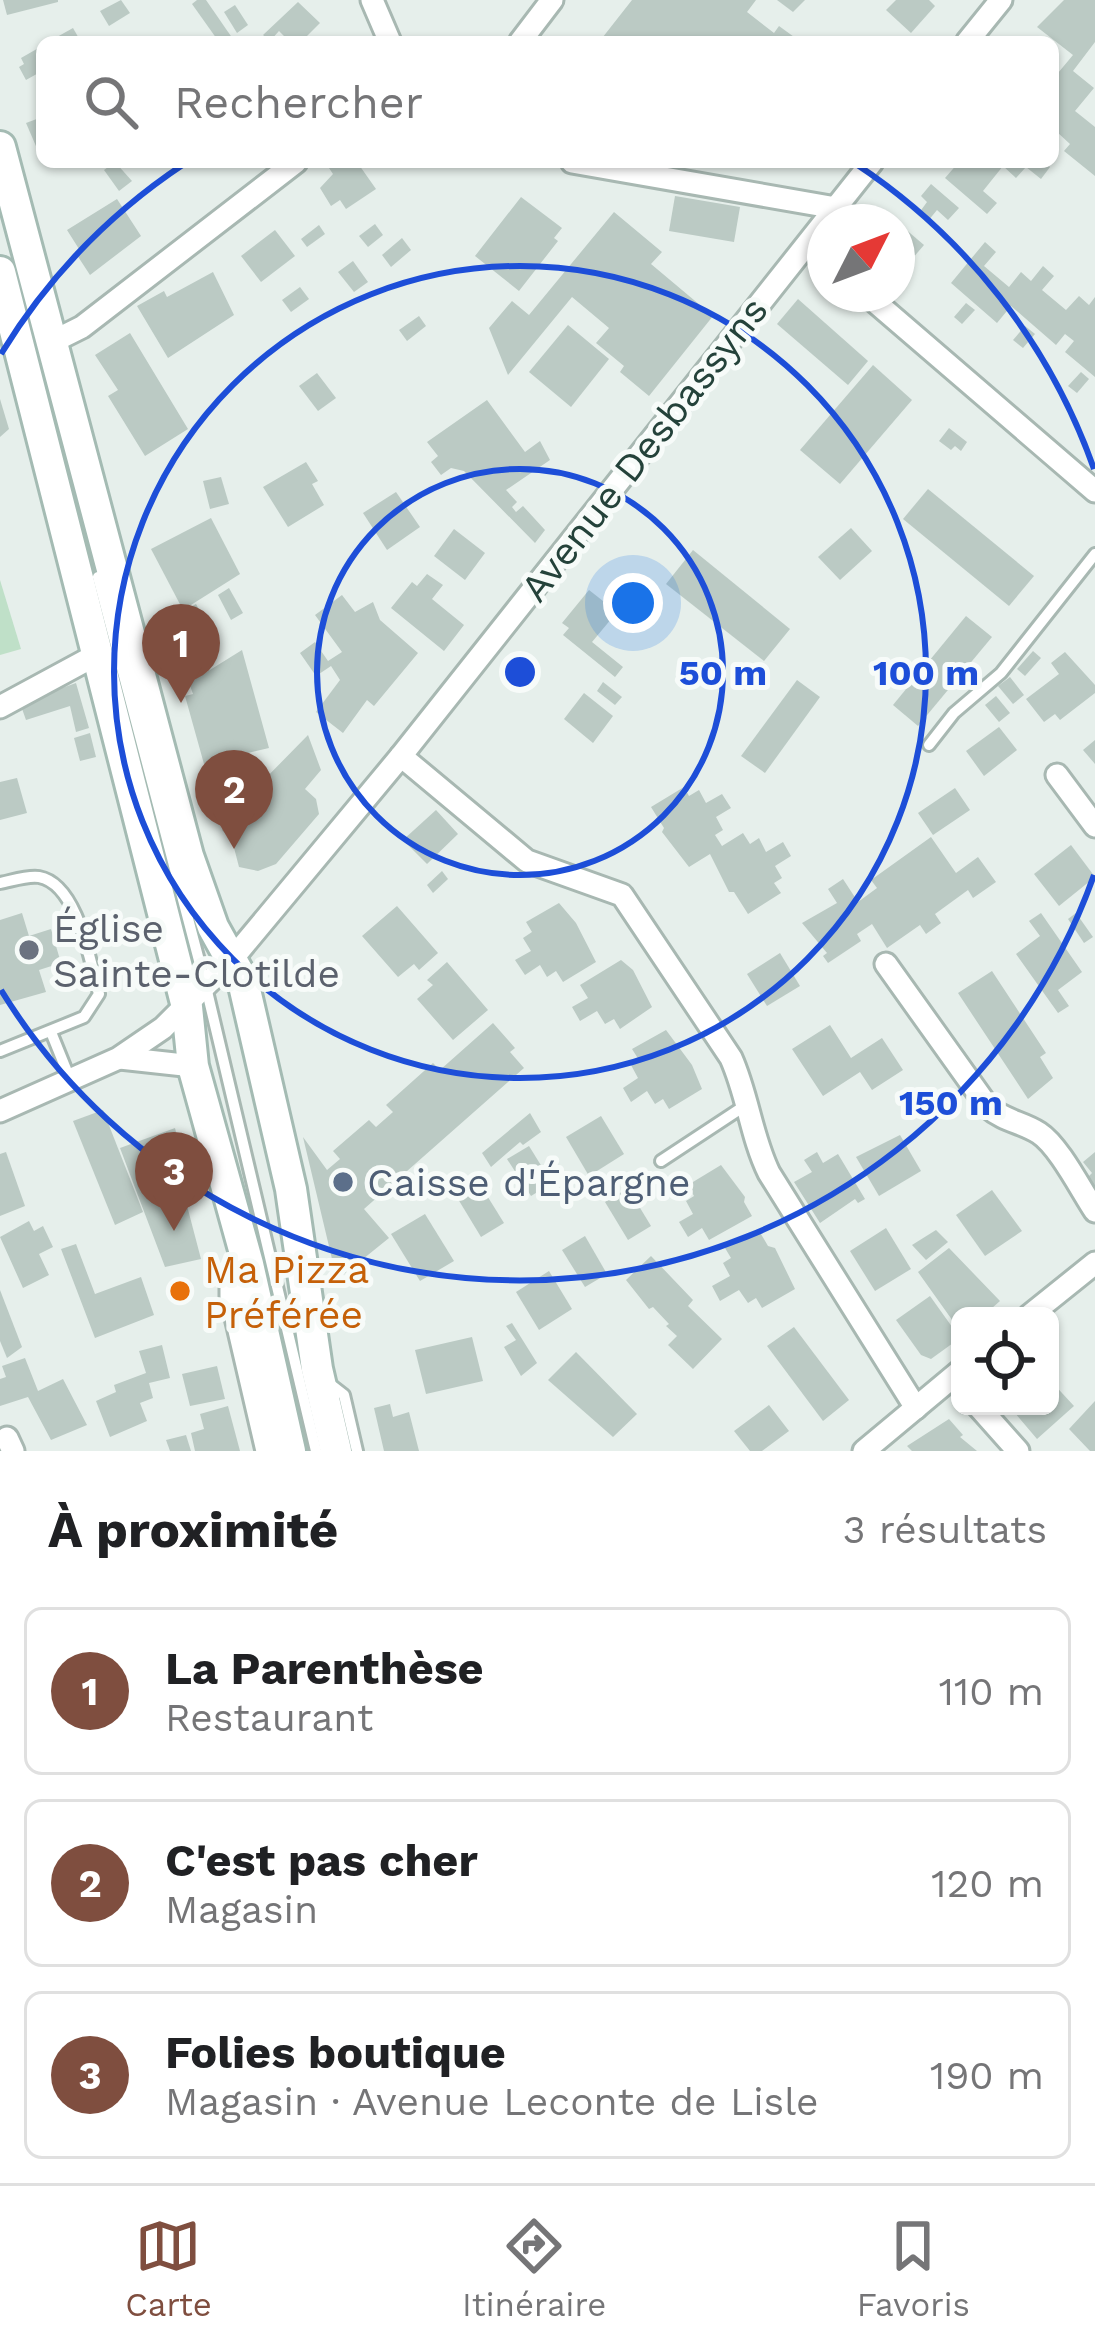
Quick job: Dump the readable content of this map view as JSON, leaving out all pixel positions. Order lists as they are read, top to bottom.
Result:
{
  "streets": {
    "street": ["Avenue Desbassyns"]
  },
  "places": ["Église Sainte-Clotilde", "Caisse d'Épargne", "Ma Pizza Préférée"],
  "north": "top right",
  "page": {
    "search": "Rechercher",
    "pins": ["1", "2", "3"],
    "heading": ["À proximité", "3 résultats"],
    "list": [
      {
        "mark": "1",
        "name": "La Parenthèse",
        "note": "Restaurant",
        "value": "110 m"
      },
      {
        "mark": "2",
        "name": "C'est pas cher",
        "note": "Magasin",
        "value": "120 m"
      },
      {
        "mark": "3",
        "name": "Folies boutique",
        "note": "Magasin · Avenue Leconte de Lisle",
        "value": "190 m"
      }
    ],
    "nav": ["Carte", "Itinéraire", "Favoris"]
  },
  "rings": ["50 m", "100 m", "150 m"]
}
